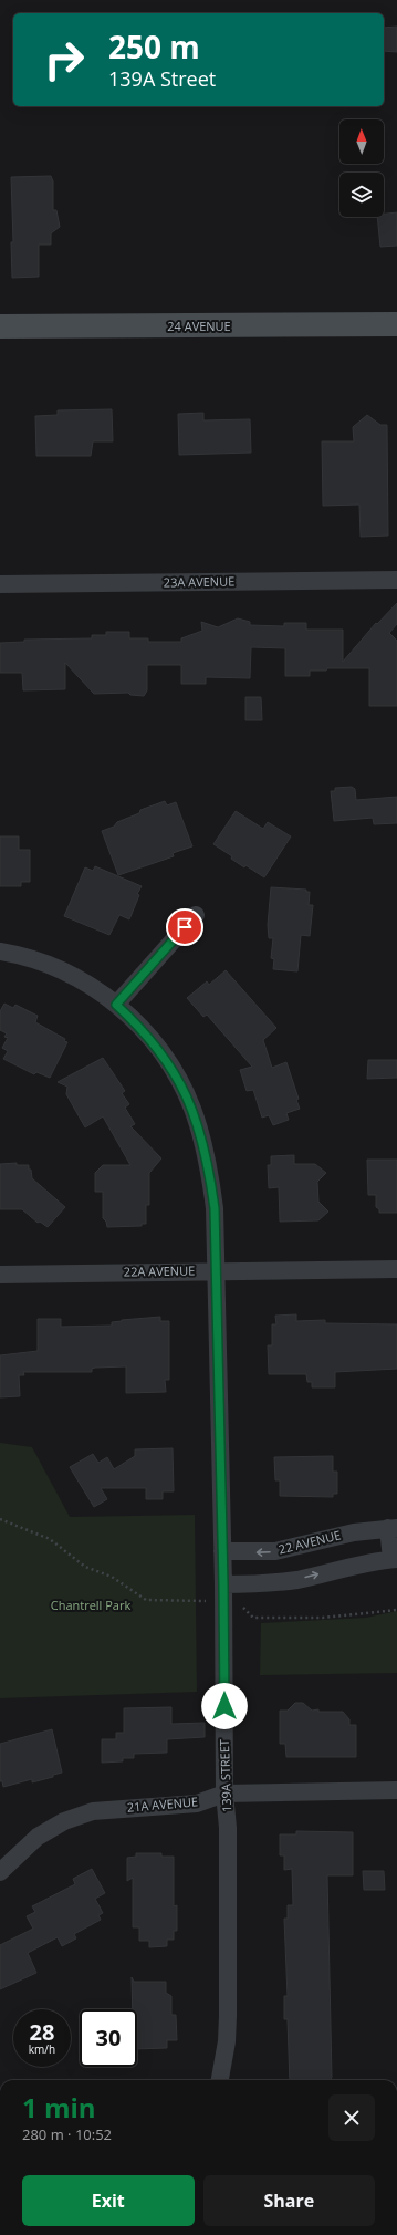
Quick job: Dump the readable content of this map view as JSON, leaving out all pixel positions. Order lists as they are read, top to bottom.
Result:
{
  "streets": {
    "main road": ["24 AVENUE"],
    "street": [
      "23A AVENUE",
      "22A AVENUE",
      "22 AVENUE",
      "139A STREET",
      "21A AVENUE"
    ]
  },
  "crossings": [
    ["22A AVENUE", "139A STREET"],
    ["22 AVENUE", "139A STREET"],
    ["139A STREET", "21A AVENUE"]
  ],
  "parks": ["Chantrell Park"],
  "north": "top",
  "page": {
    "turn": ["250 m", "139A Street"],
    "speed": "28 km/h",
    "limit": "30",
    "heading": ["1 min", "280 m · 10:52"],
    "buttons": ["Exit", "Share"]
  }
}
